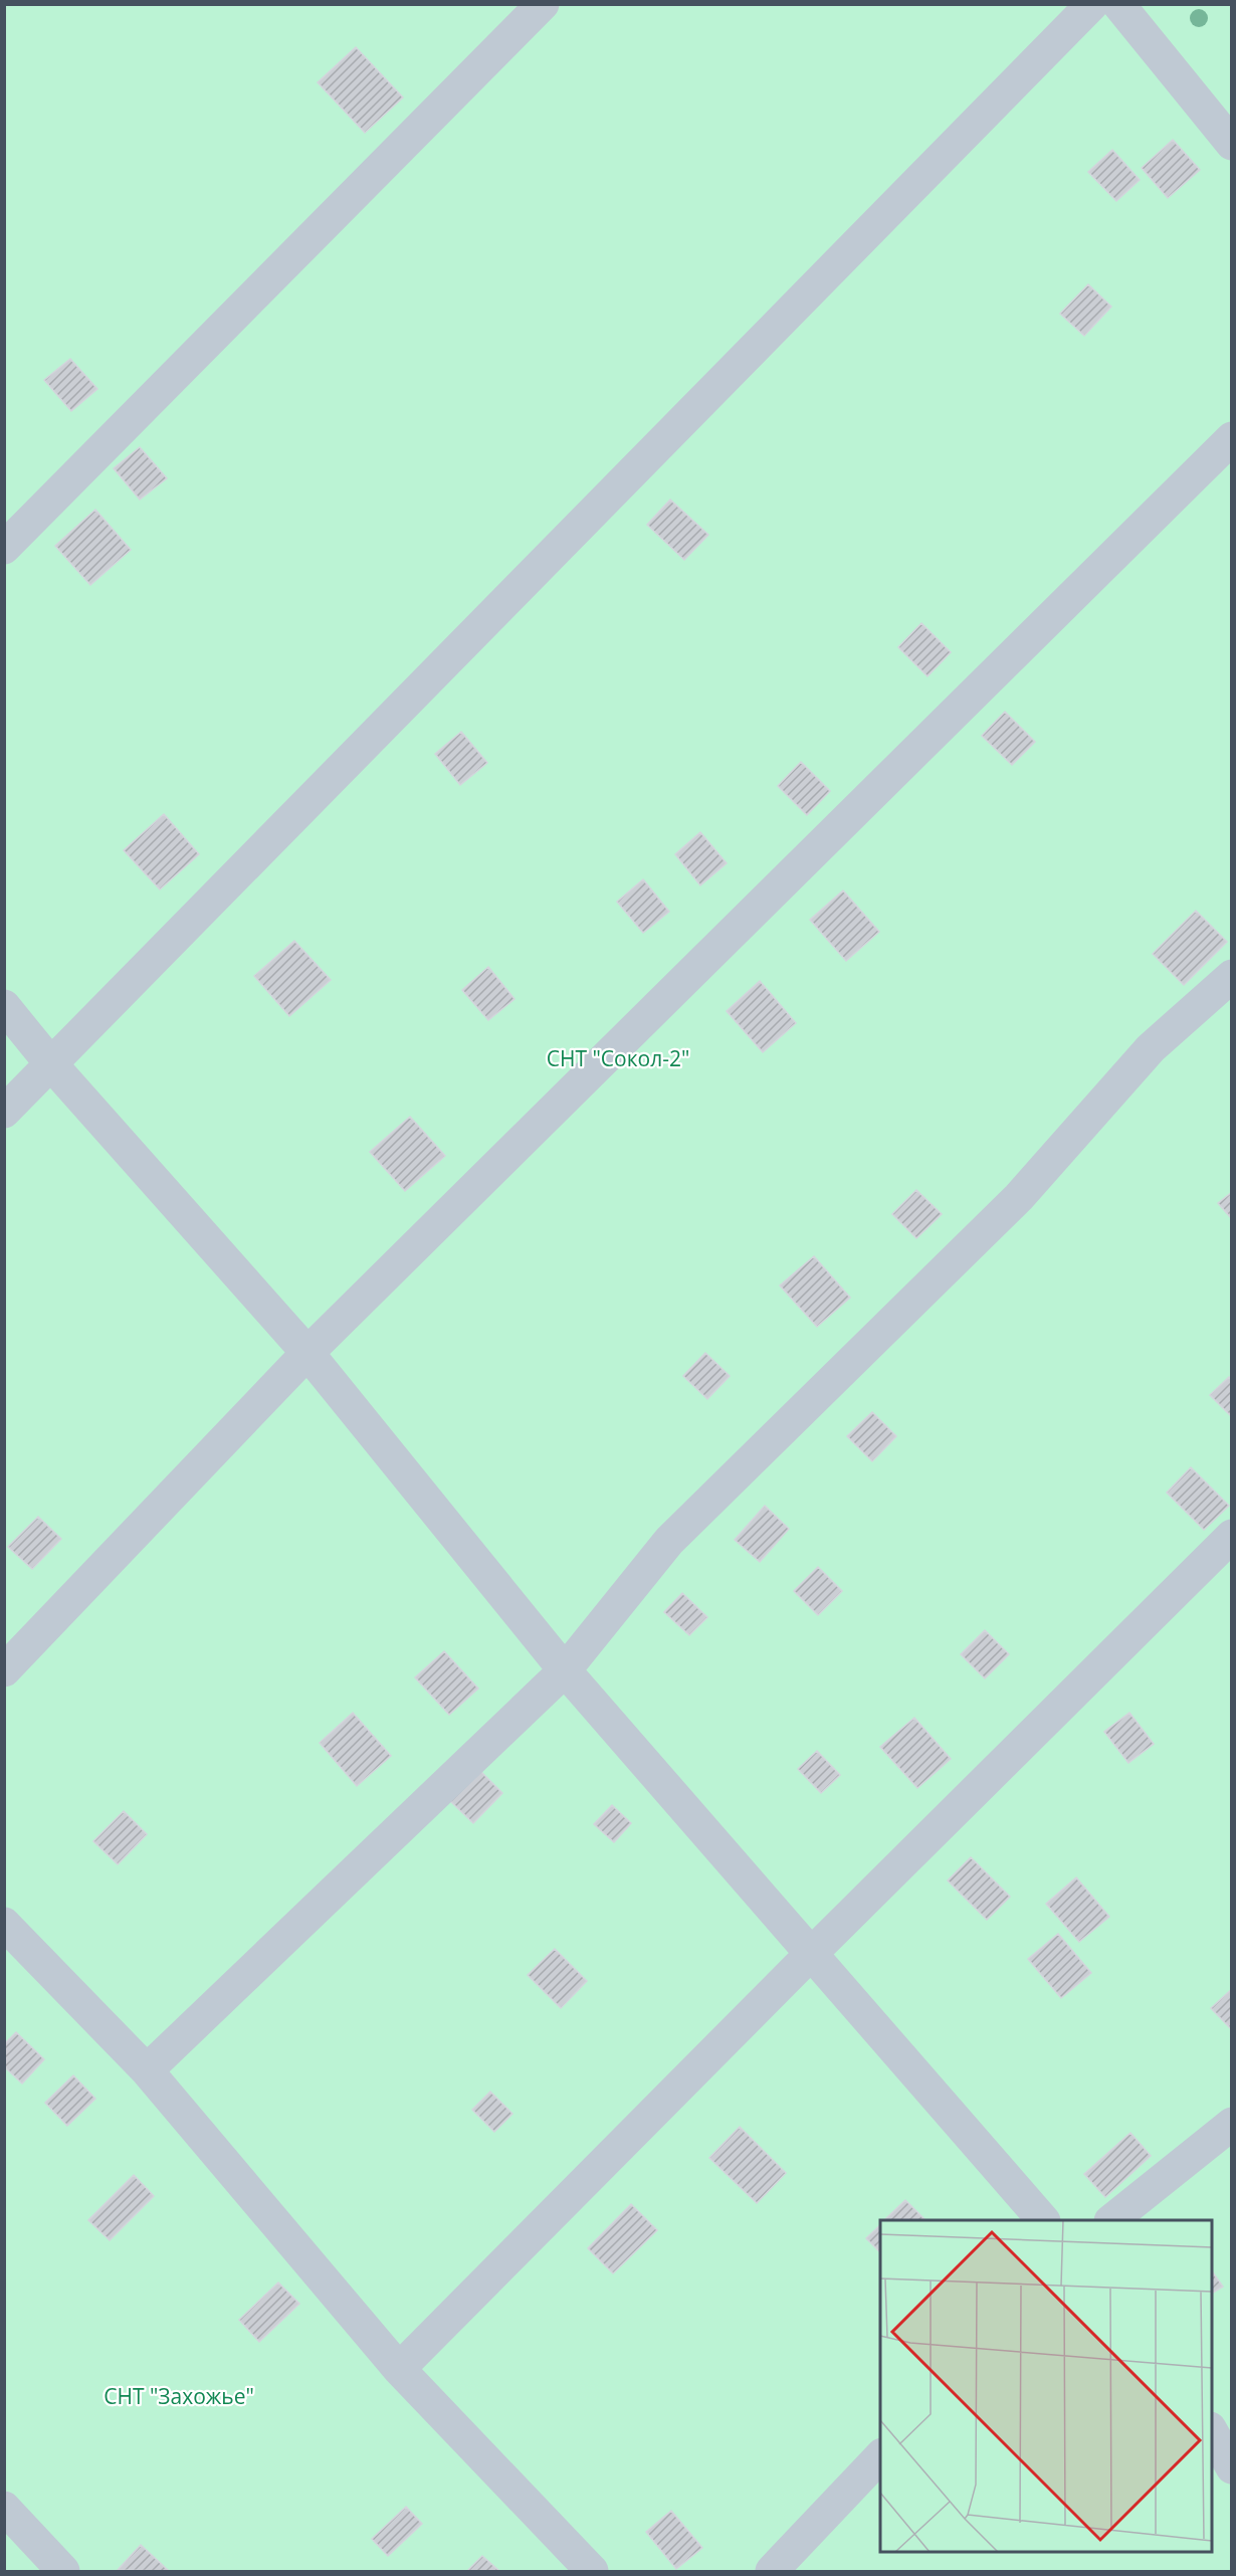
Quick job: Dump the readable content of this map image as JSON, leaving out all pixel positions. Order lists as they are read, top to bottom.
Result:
{
  "parks": ["СНТ \"Сокол-2\"", "СНТ \"Захожье\""]
}
